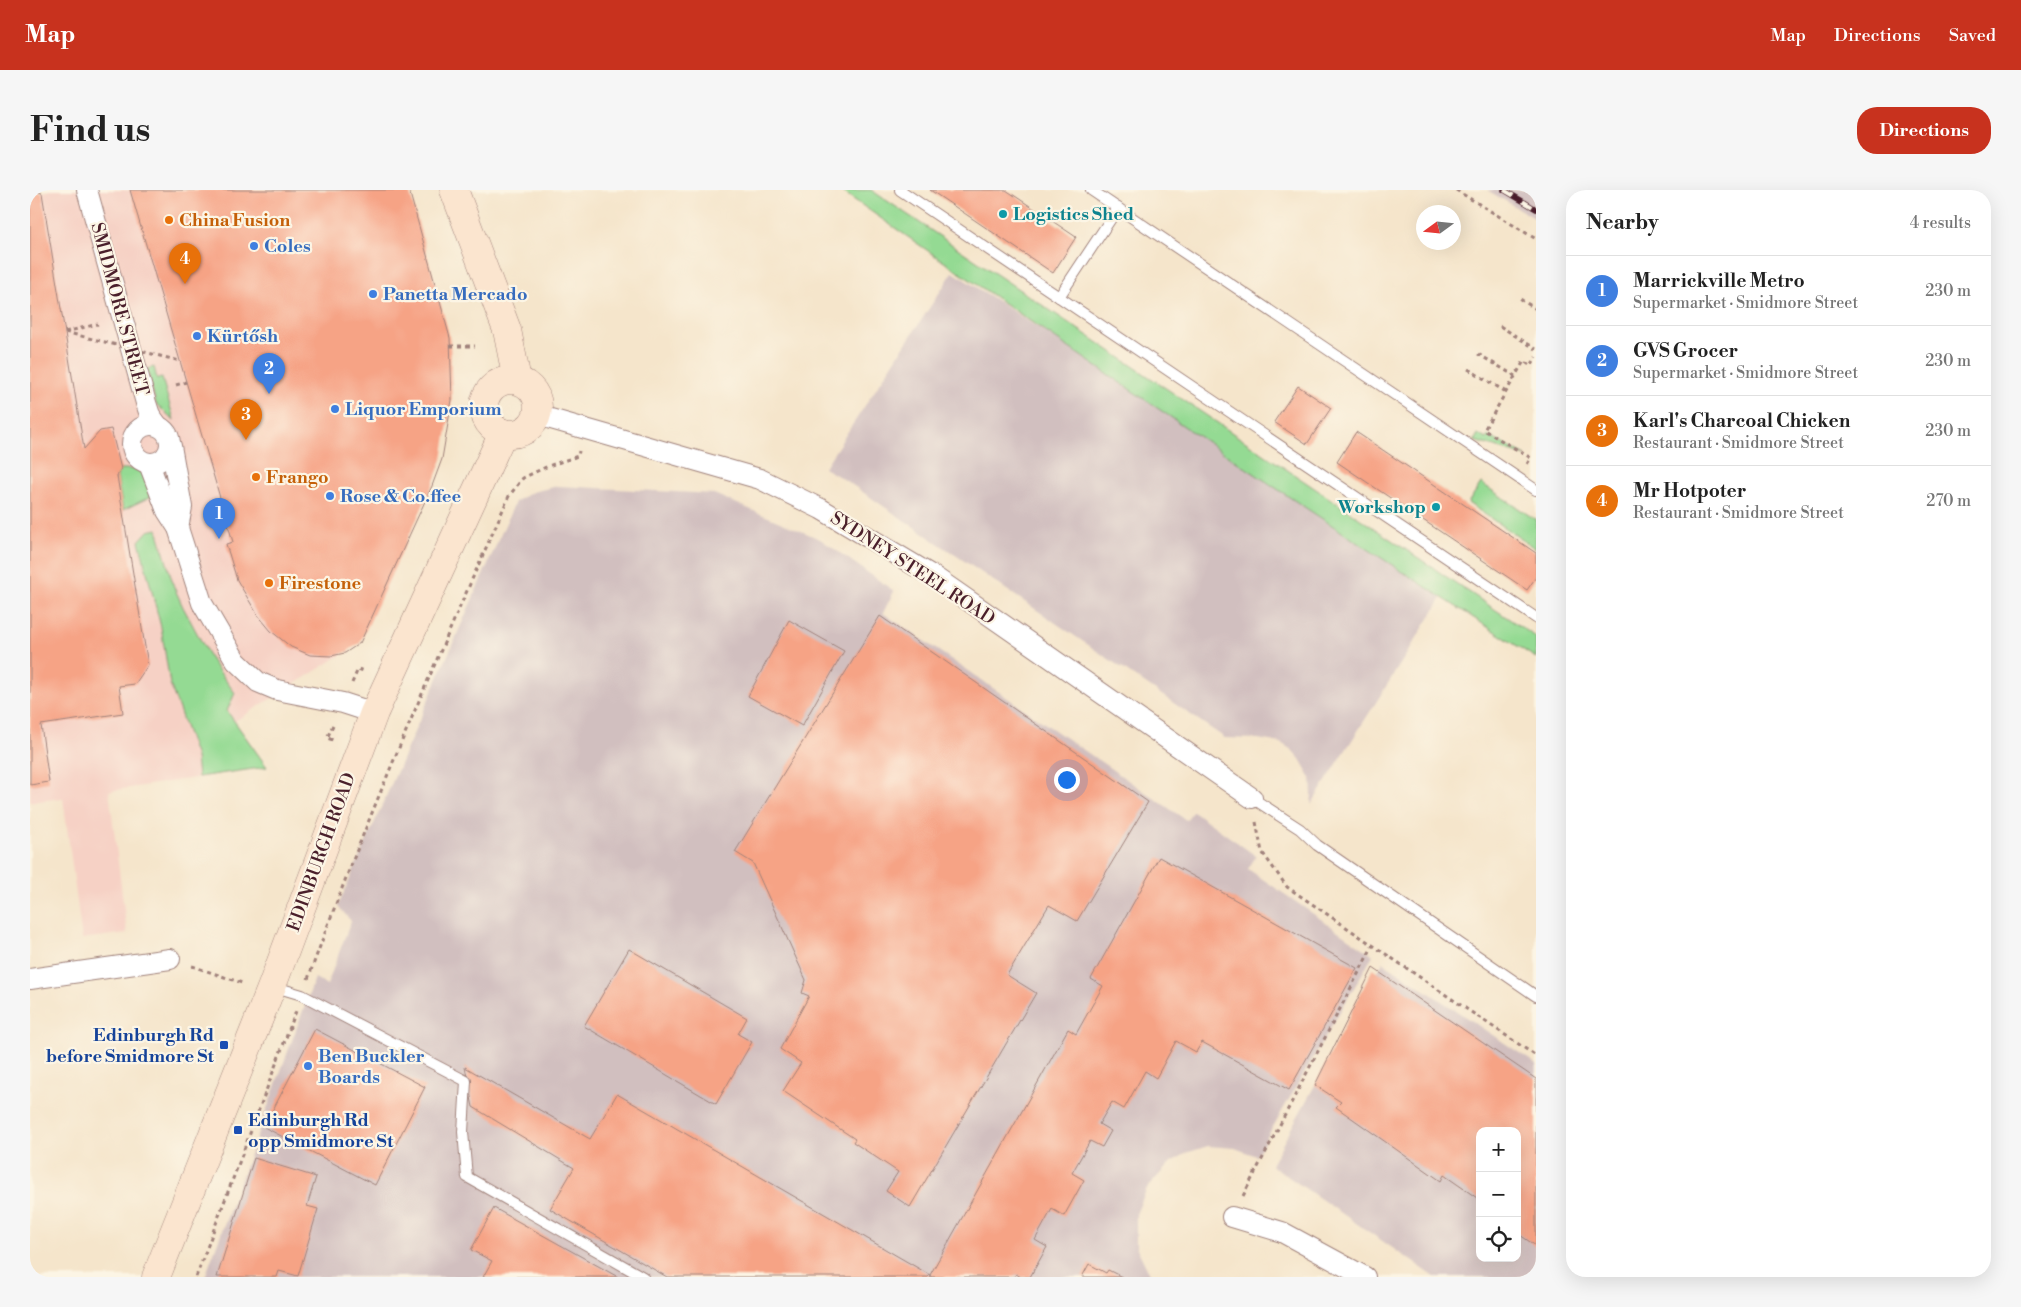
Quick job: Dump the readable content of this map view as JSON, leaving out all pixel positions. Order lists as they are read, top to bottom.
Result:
{
  "streets": {
    "street": ["SMIDMORE STREET", "SYDNEY STEEL ROAD", "EDINBURGH ROAD"]
  },
  "crossings": [
    ["SMIDMORE STREET", "EDINBURGH ROAD"],
    ["SYDNEY STEEL ROAD", "EDINBURGH ROAD"]
  ],
  "places": {
    "other": [
      "Logistics Shed",
      "China Fusion",
      "Coles",
      "Panetta Mercado",
      "Kürtősh",
      "Liquor Emporium",
      "Frango",
      "Rose & Co.ffee",
      "Workshop",
      "Firestone",
      "Ben Buckler Boards"
    ],
    "transit": ["Edinburgh Rd before Smidmore St", "Edinburgh Rd opp Smidmore St"]
  },
  "north": "left",
  "page": {
    "header": "Map",
    "nav": ["Map", "Directions", "Saved"],
    "buttons": "Directions",
    "title": "Find us",
    "heading": ["Nearby", "4 results"],
    "pins": [
      "4",
      "2",
      "3",
      "1"
    ],
    "list": [
      {
        "mark": "1",
        "name": "Marrickville Metro",
        "note": "Supermarket · Smidmore Street",
        "value": "230 m"
      },
      {
        "mark": "2",
        "name": "GVS Grocer",
        "note": "Supermarket · Smidmore Street",
        "value": "230 m"
      },
      {
        "mark": "3",
        "name": "Karl's Charcoal Chicken",
        "note": "Restaurant · Smidmore Street",
        "value": "230 m"
      },
      {
        "mark": "4",
        "name": "Mr Hotpoter",
        "note": "Restaurant · Smidmore Street",
        "value": "270 m"
      }
    ],
    "map_buttons": ["+", "−"]
  }
}
